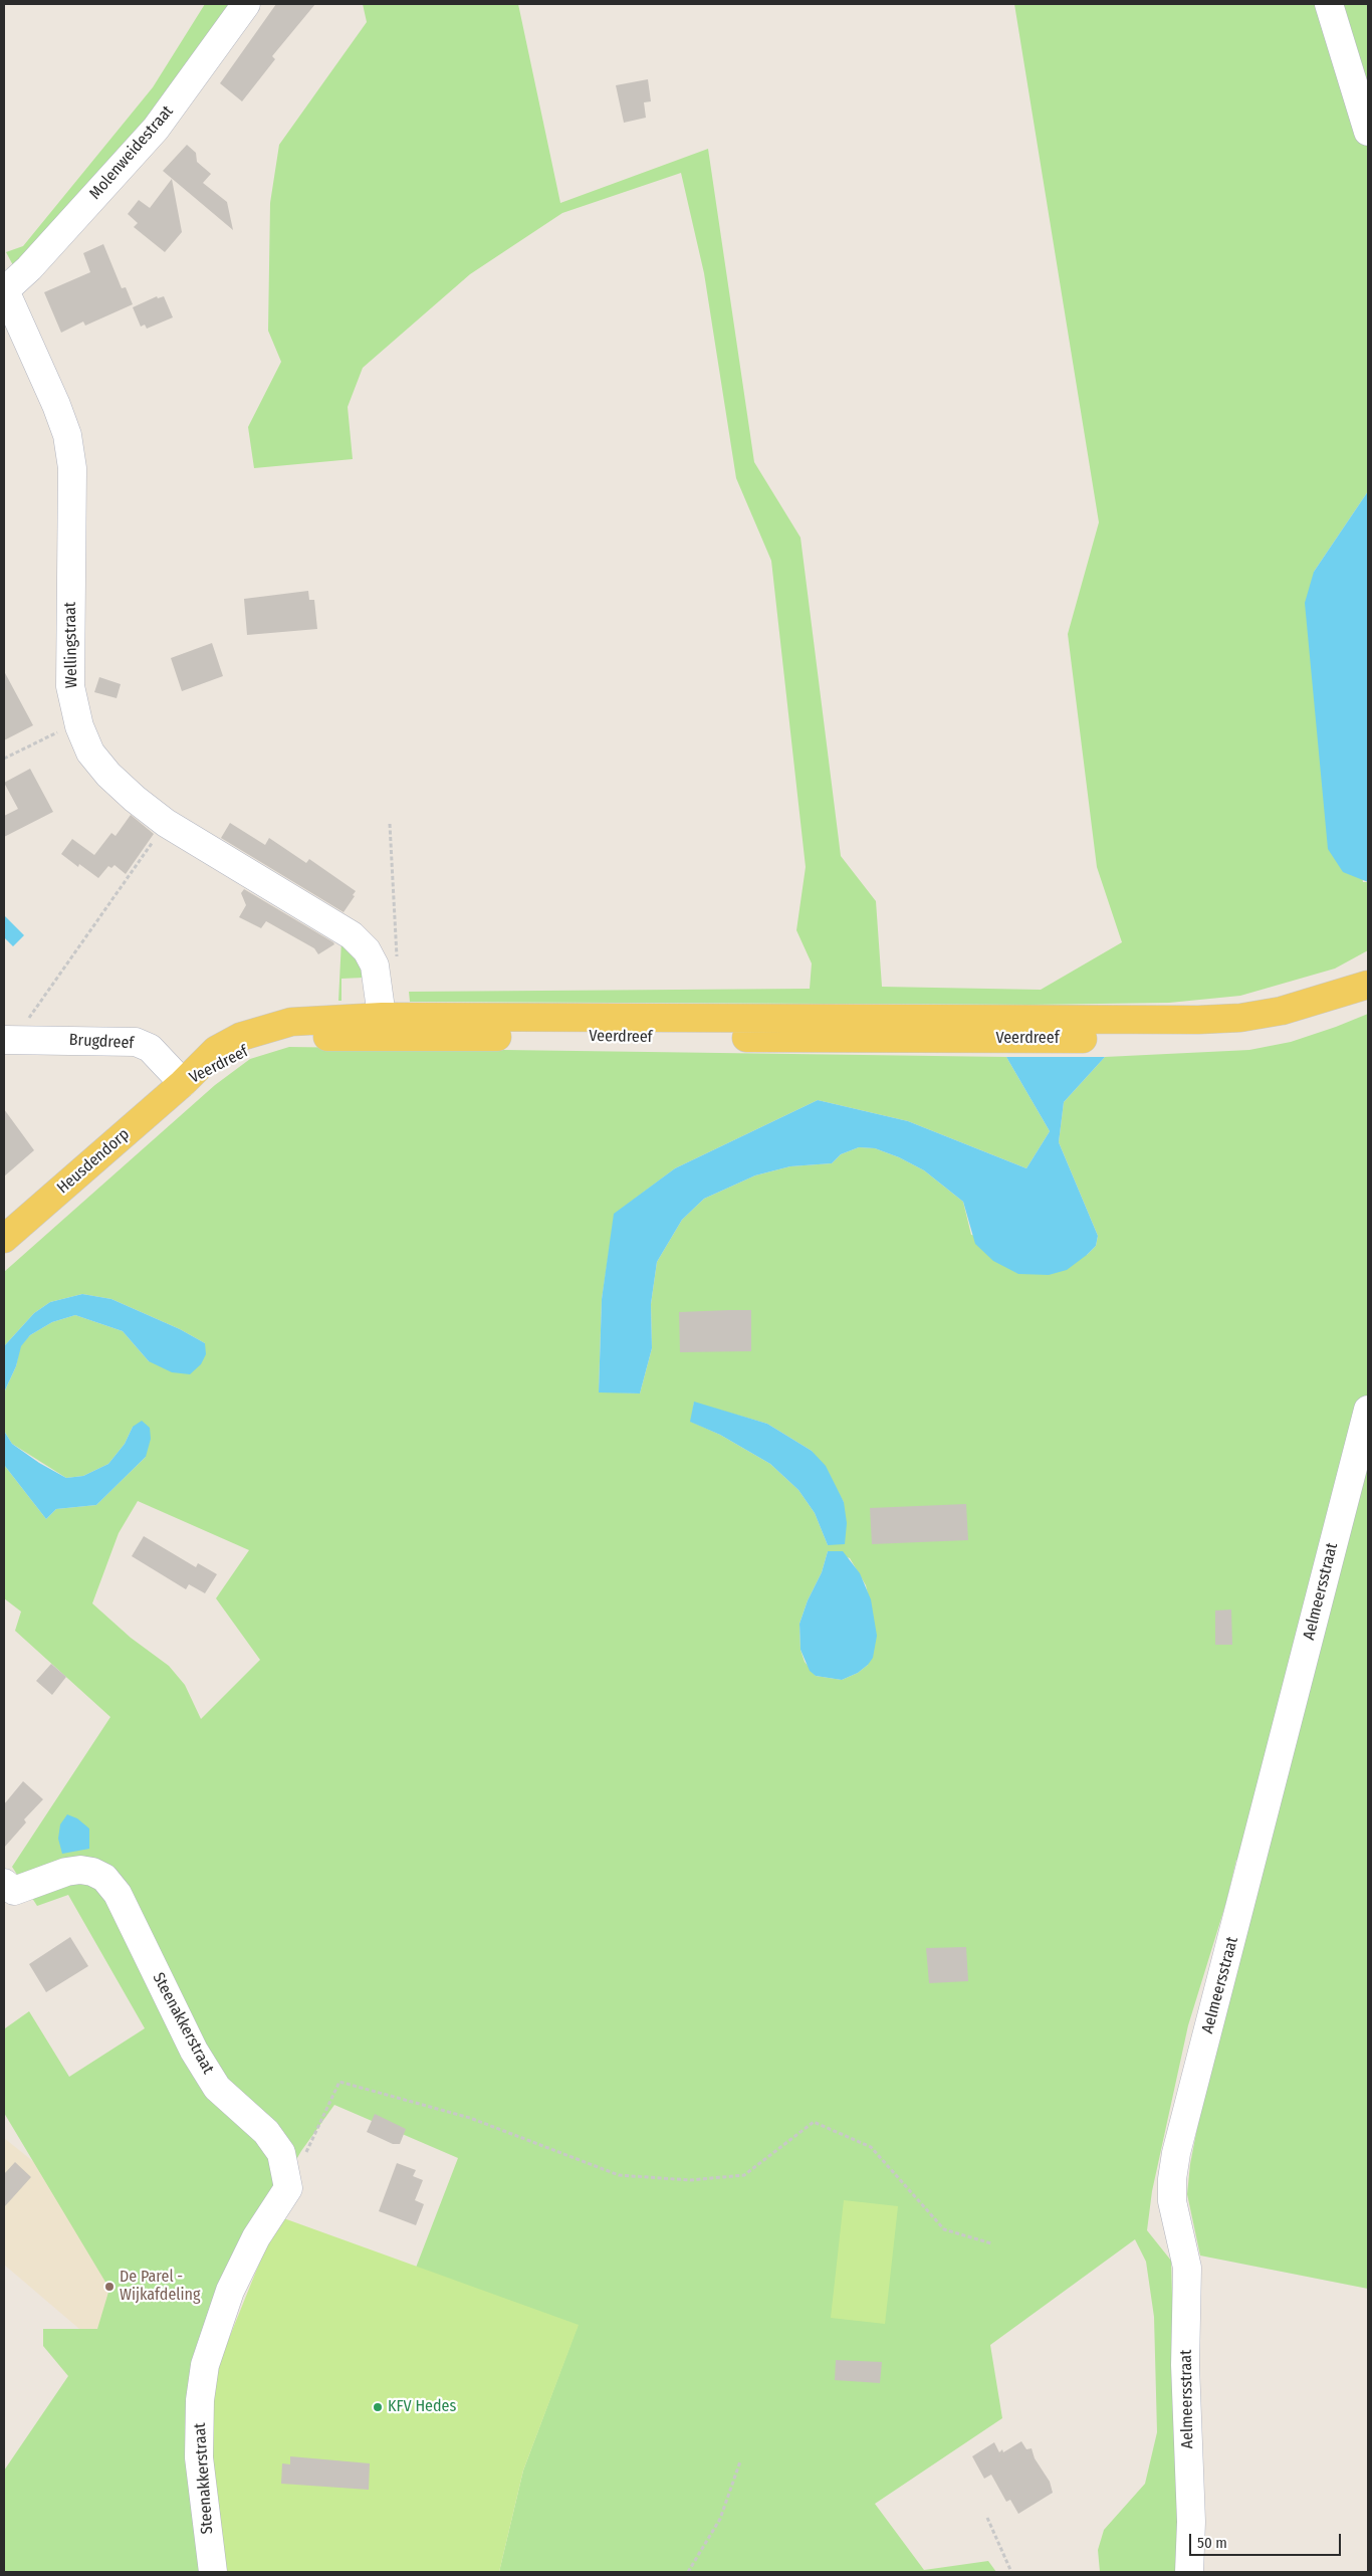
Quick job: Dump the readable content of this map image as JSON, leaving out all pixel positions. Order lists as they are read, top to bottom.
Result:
{
  "streets": {
    "main road": ["Veerdreef", "Heusdendorp"],
    "street": [
      "Molenweidestraat",
      "Wellingstraat",
      "Brugdreef",
      "Aelmeersstraat",
      "Steenakkerstraat"
    ]
  },
  "crossings": [
    ["Molenweidestraat", "Wellingstraat"],
    ["Wellingstraat", "Veerdreef"],
    ["Veerdreef", "Brugdreef"],
    ["Veerdreef", "Heusdendorp"],
    ["Brugdreef", "Heusdendorp"]
  ],
  "places": ["De Parel - Wijkafdeling", "KFV Hedes"],
  "scale_bar": "50 m"
}
